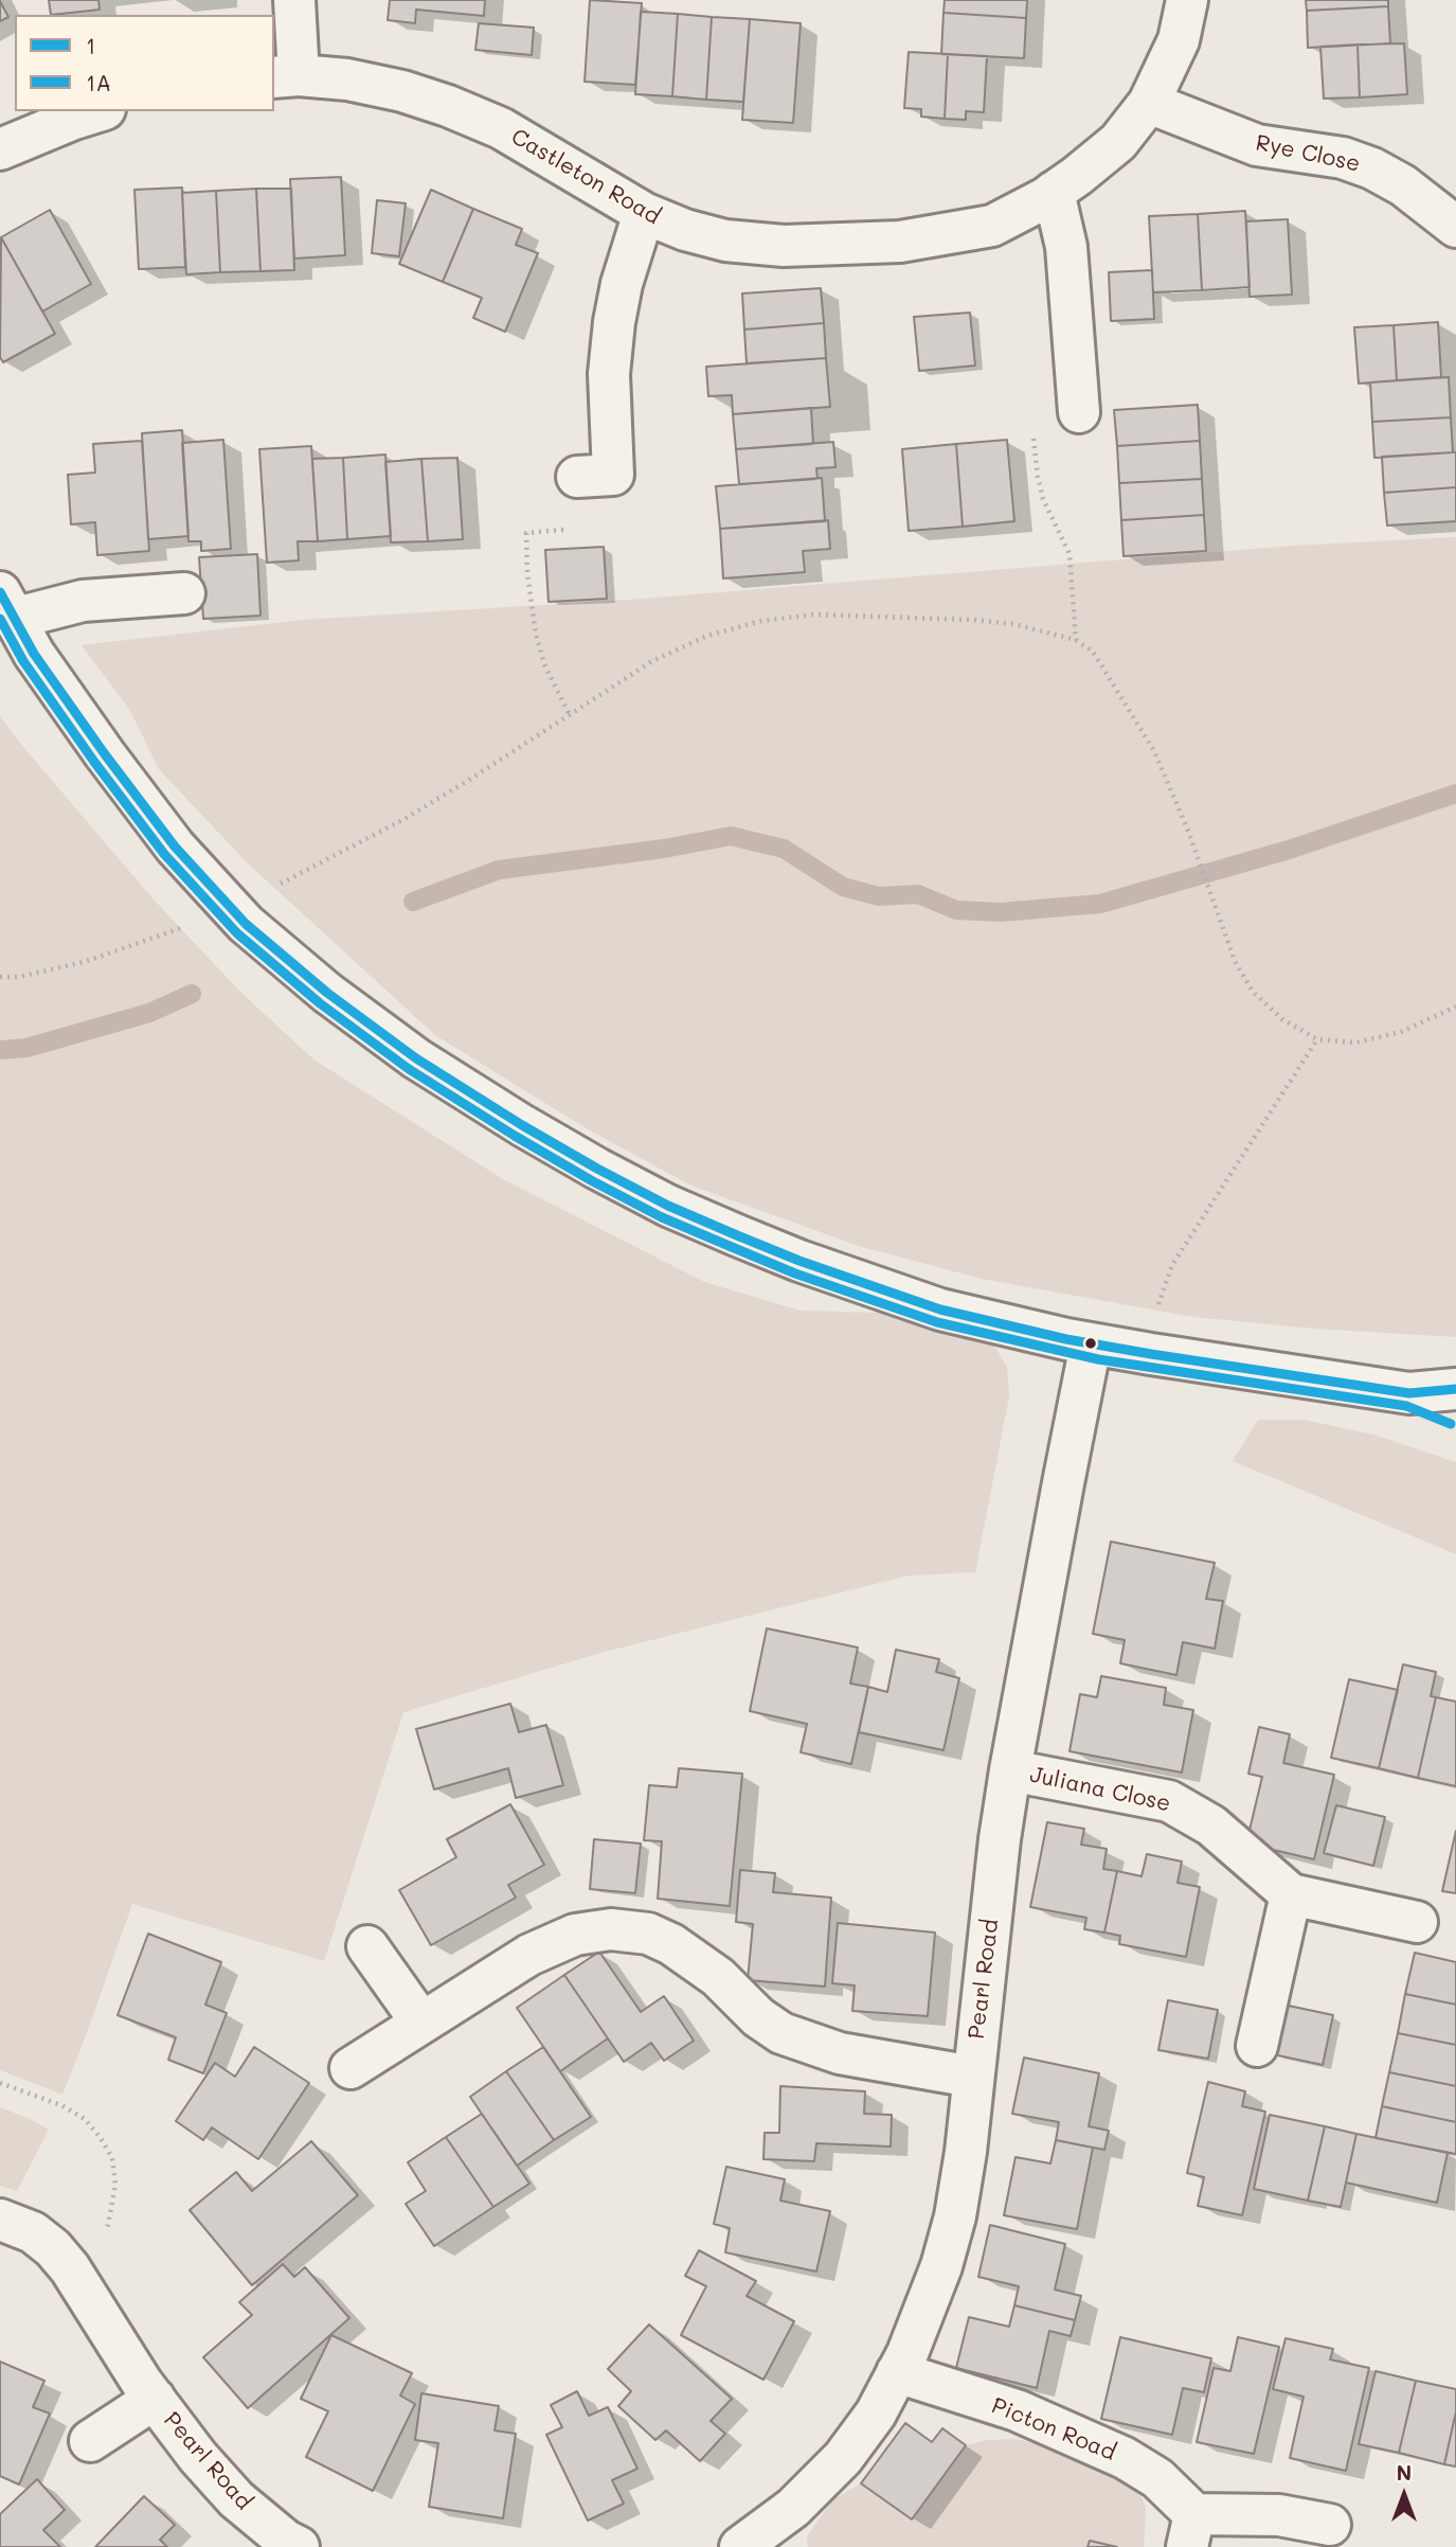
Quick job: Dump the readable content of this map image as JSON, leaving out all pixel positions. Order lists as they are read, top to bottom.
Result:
{
  "streets": {
    "street": [
      "Rye Close",
      "Castleton Road",
      "Juliana Close",
      "Pearl Road",
      "Picton Road"
    ]
  },
  "crossings": [
    ["Rye Close", "Castleton Road"],
    ["Juliana Close", "Pearl Road"],
    ["Pearl Road", "Picton Road"]
  ],
  "lines": ["transit line 1", "transit line 1A"],
  "legend": ["1", "1A"],
  "north": "top"
}
